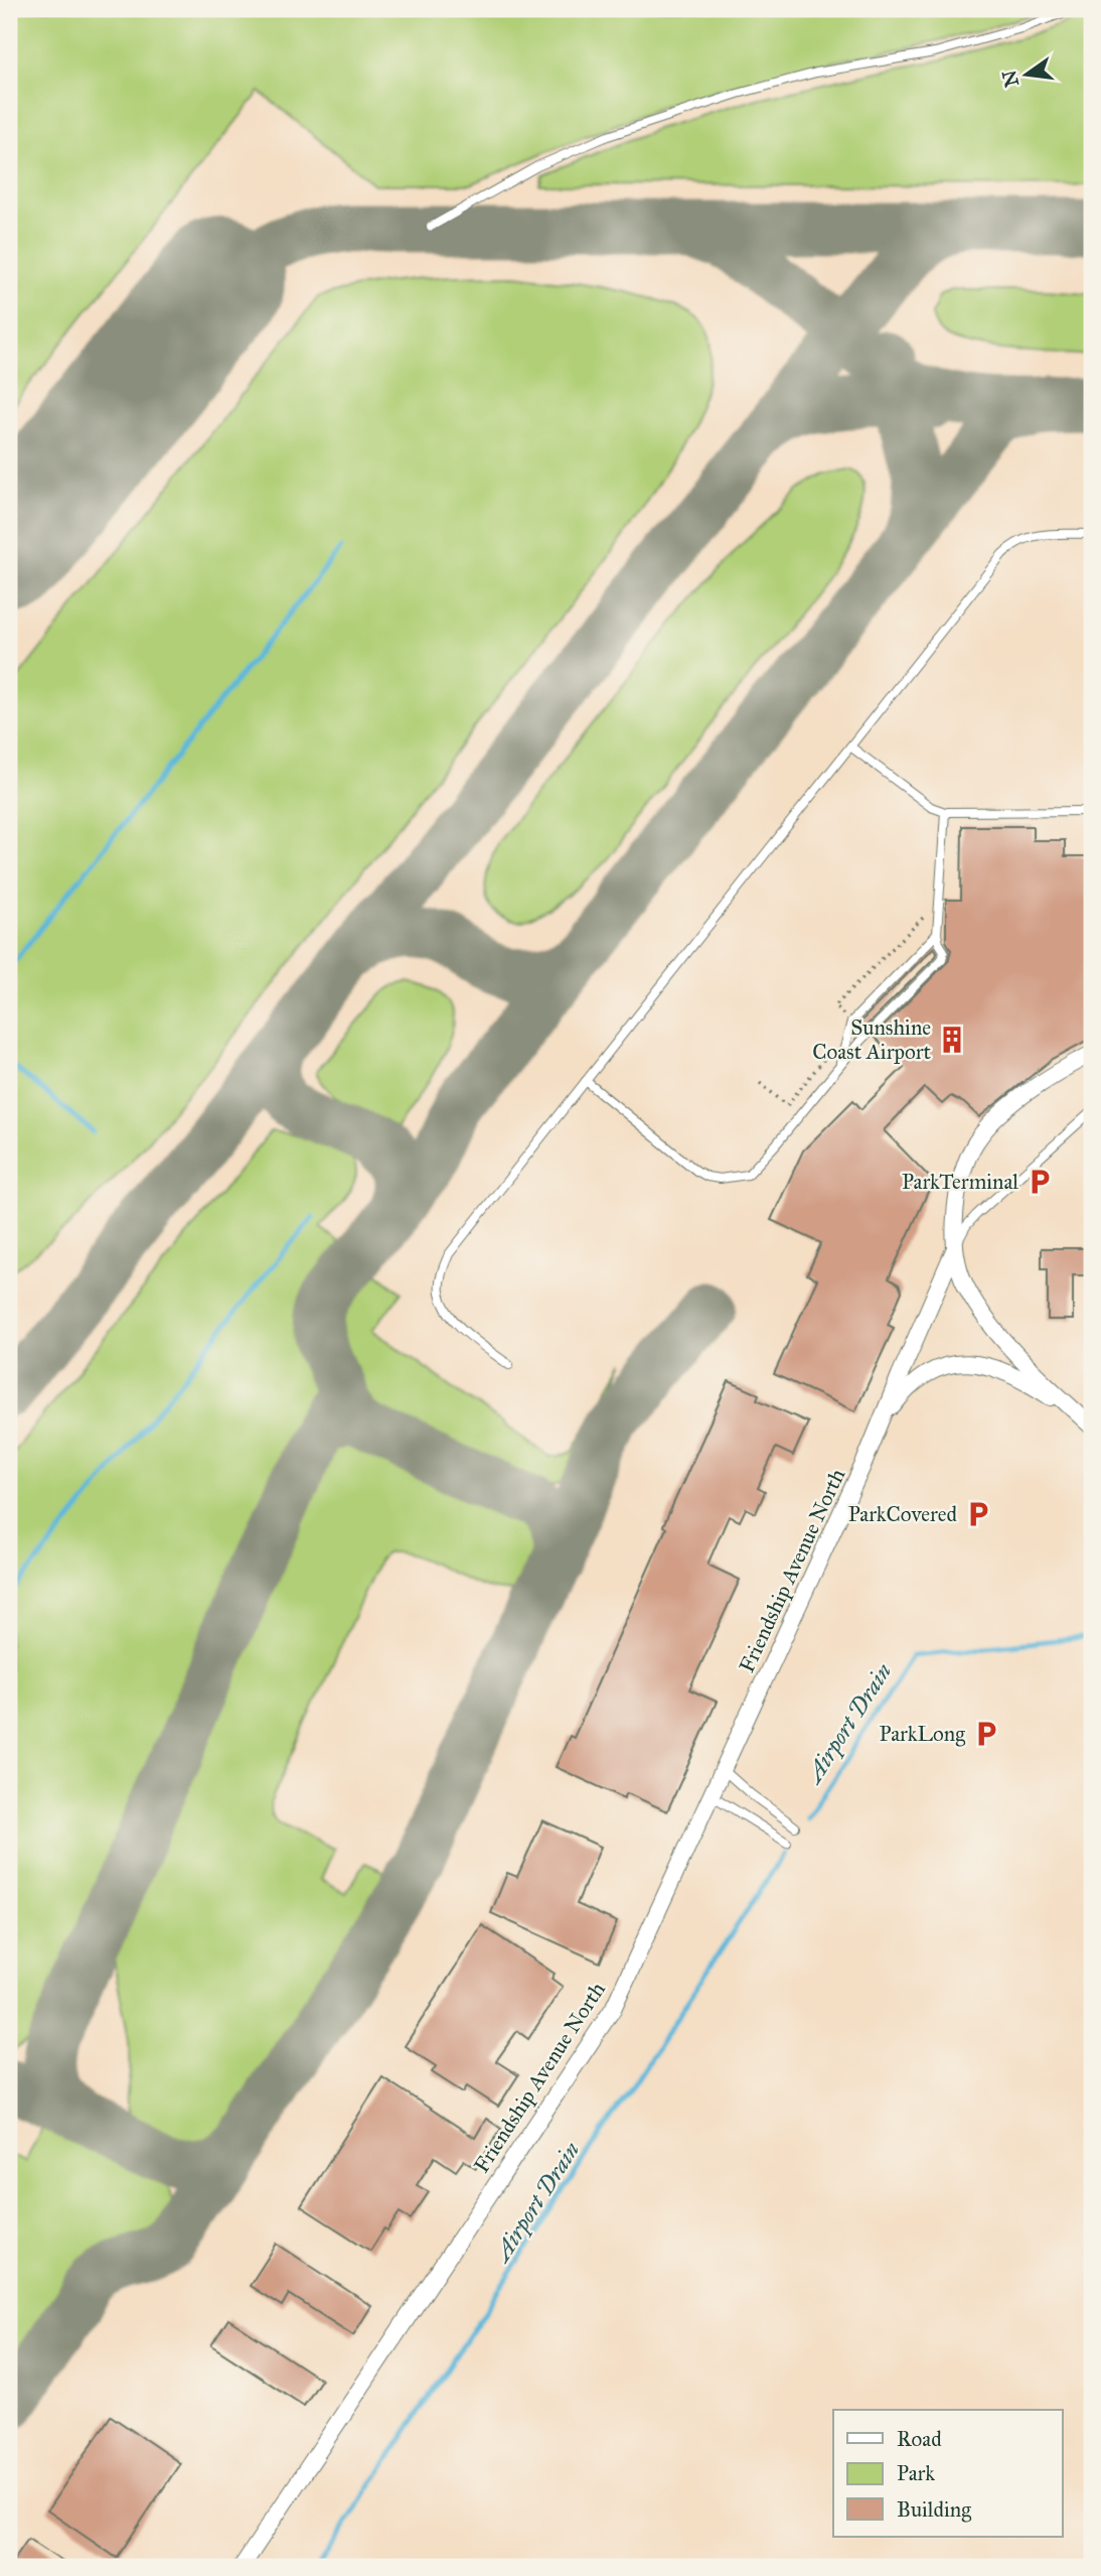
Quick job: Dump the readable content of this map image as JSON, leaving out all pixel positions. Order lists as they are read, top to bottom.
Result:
{
  "streets": {
    "street": ["Friendship Avenue North"]
  },
  "water": ["Airport Drain"],
  "places": {
    "building": ["Sunshine Coast Airport"],
    "parking": ["ParkTerminal", "ParkCovered", "ParkLong"]
  },
  "legend": ["Road", "Park", "Building"],
  "north": "left"
}
